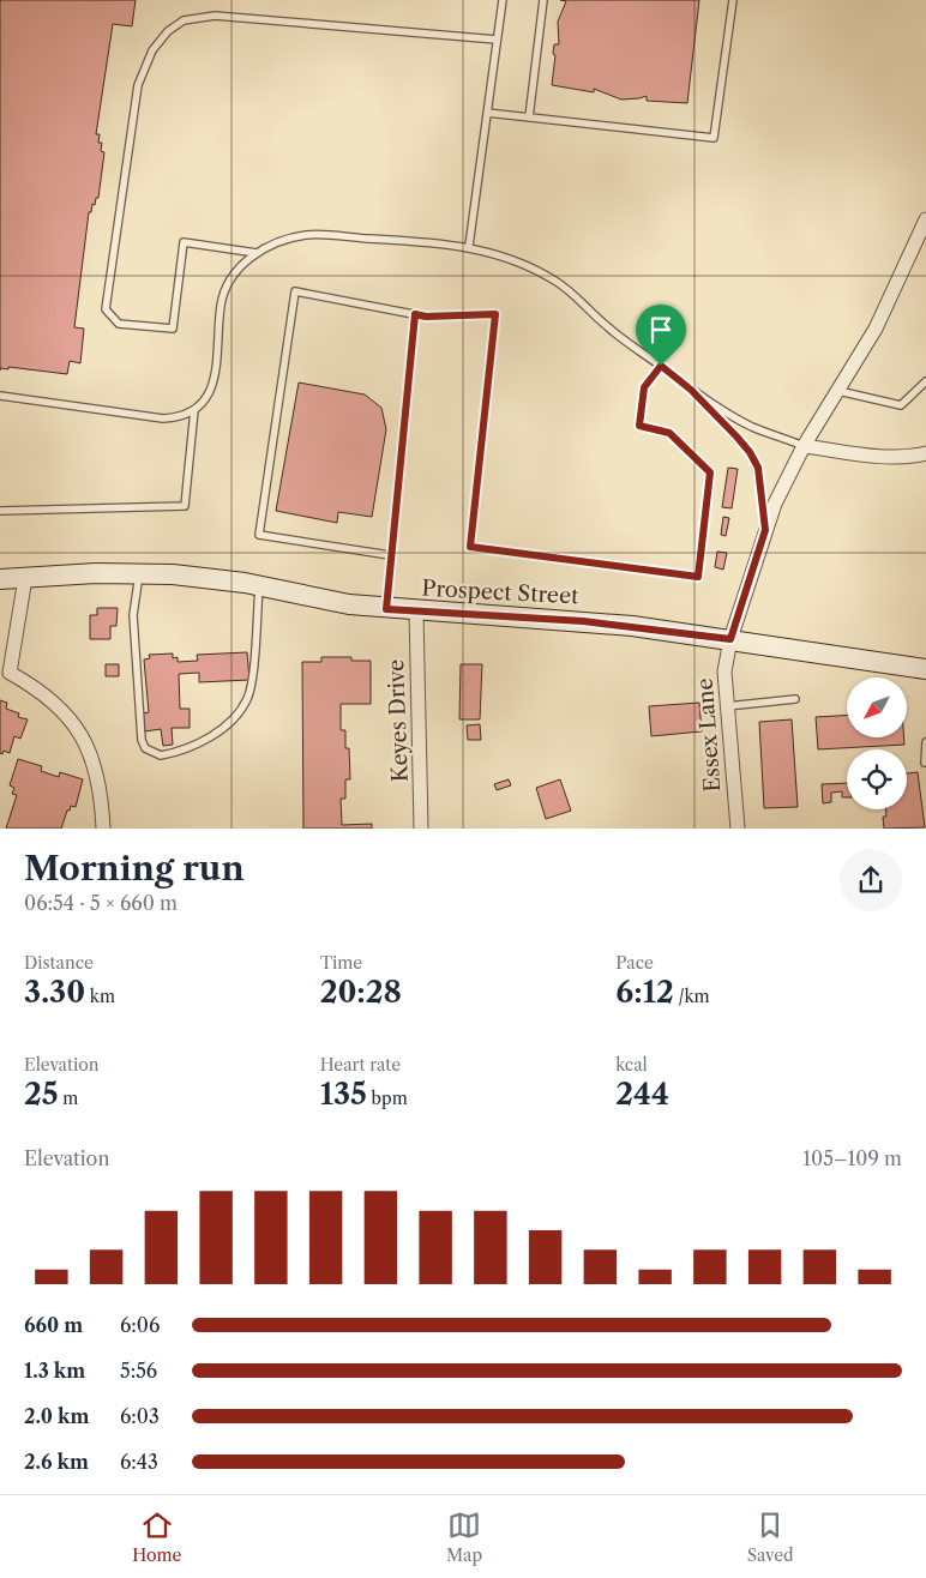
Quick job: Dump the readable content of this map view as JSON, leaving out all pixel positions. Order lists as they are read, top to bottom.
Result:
{
  "streets": {
    "street": ["Prospect Street", "Keyes Drive", "Essex Lane"]
  },
  "crossings": [
    ["Prospect Street", "Keyes Drive"],
    ["Prospect Street", "Essex Lane"]
  ],
  "north": "bottom left",
  "page": {
    "heading": ["Morning run", "06:54 · 5 × 660 m"],
    "stats": [
      ["Distance", "3.30 km"],
      ["Time", "20:28"],
      ["Pace", "6:12 /km"],
      ["Elevation", "25 m"],
      ["Heart rate", "135 bpm"],
      ["kcal", "244"]
    ],
    "chart": ["Elevation", "105–109 m"],
    "list": [
      {
        "name": "660 m",
        "note": "6:06"
      },
      {
        "name": "1.3 km",
        "note": "5:56"
      },
      {
        "name": "2.0 km",
        "note": "6:03"
      },
      {
        "name": "2.6 km",
        "note": "6:43"
      }
    ],
    "tabs": ["Home", "Map", "Saved"]
  }
}
